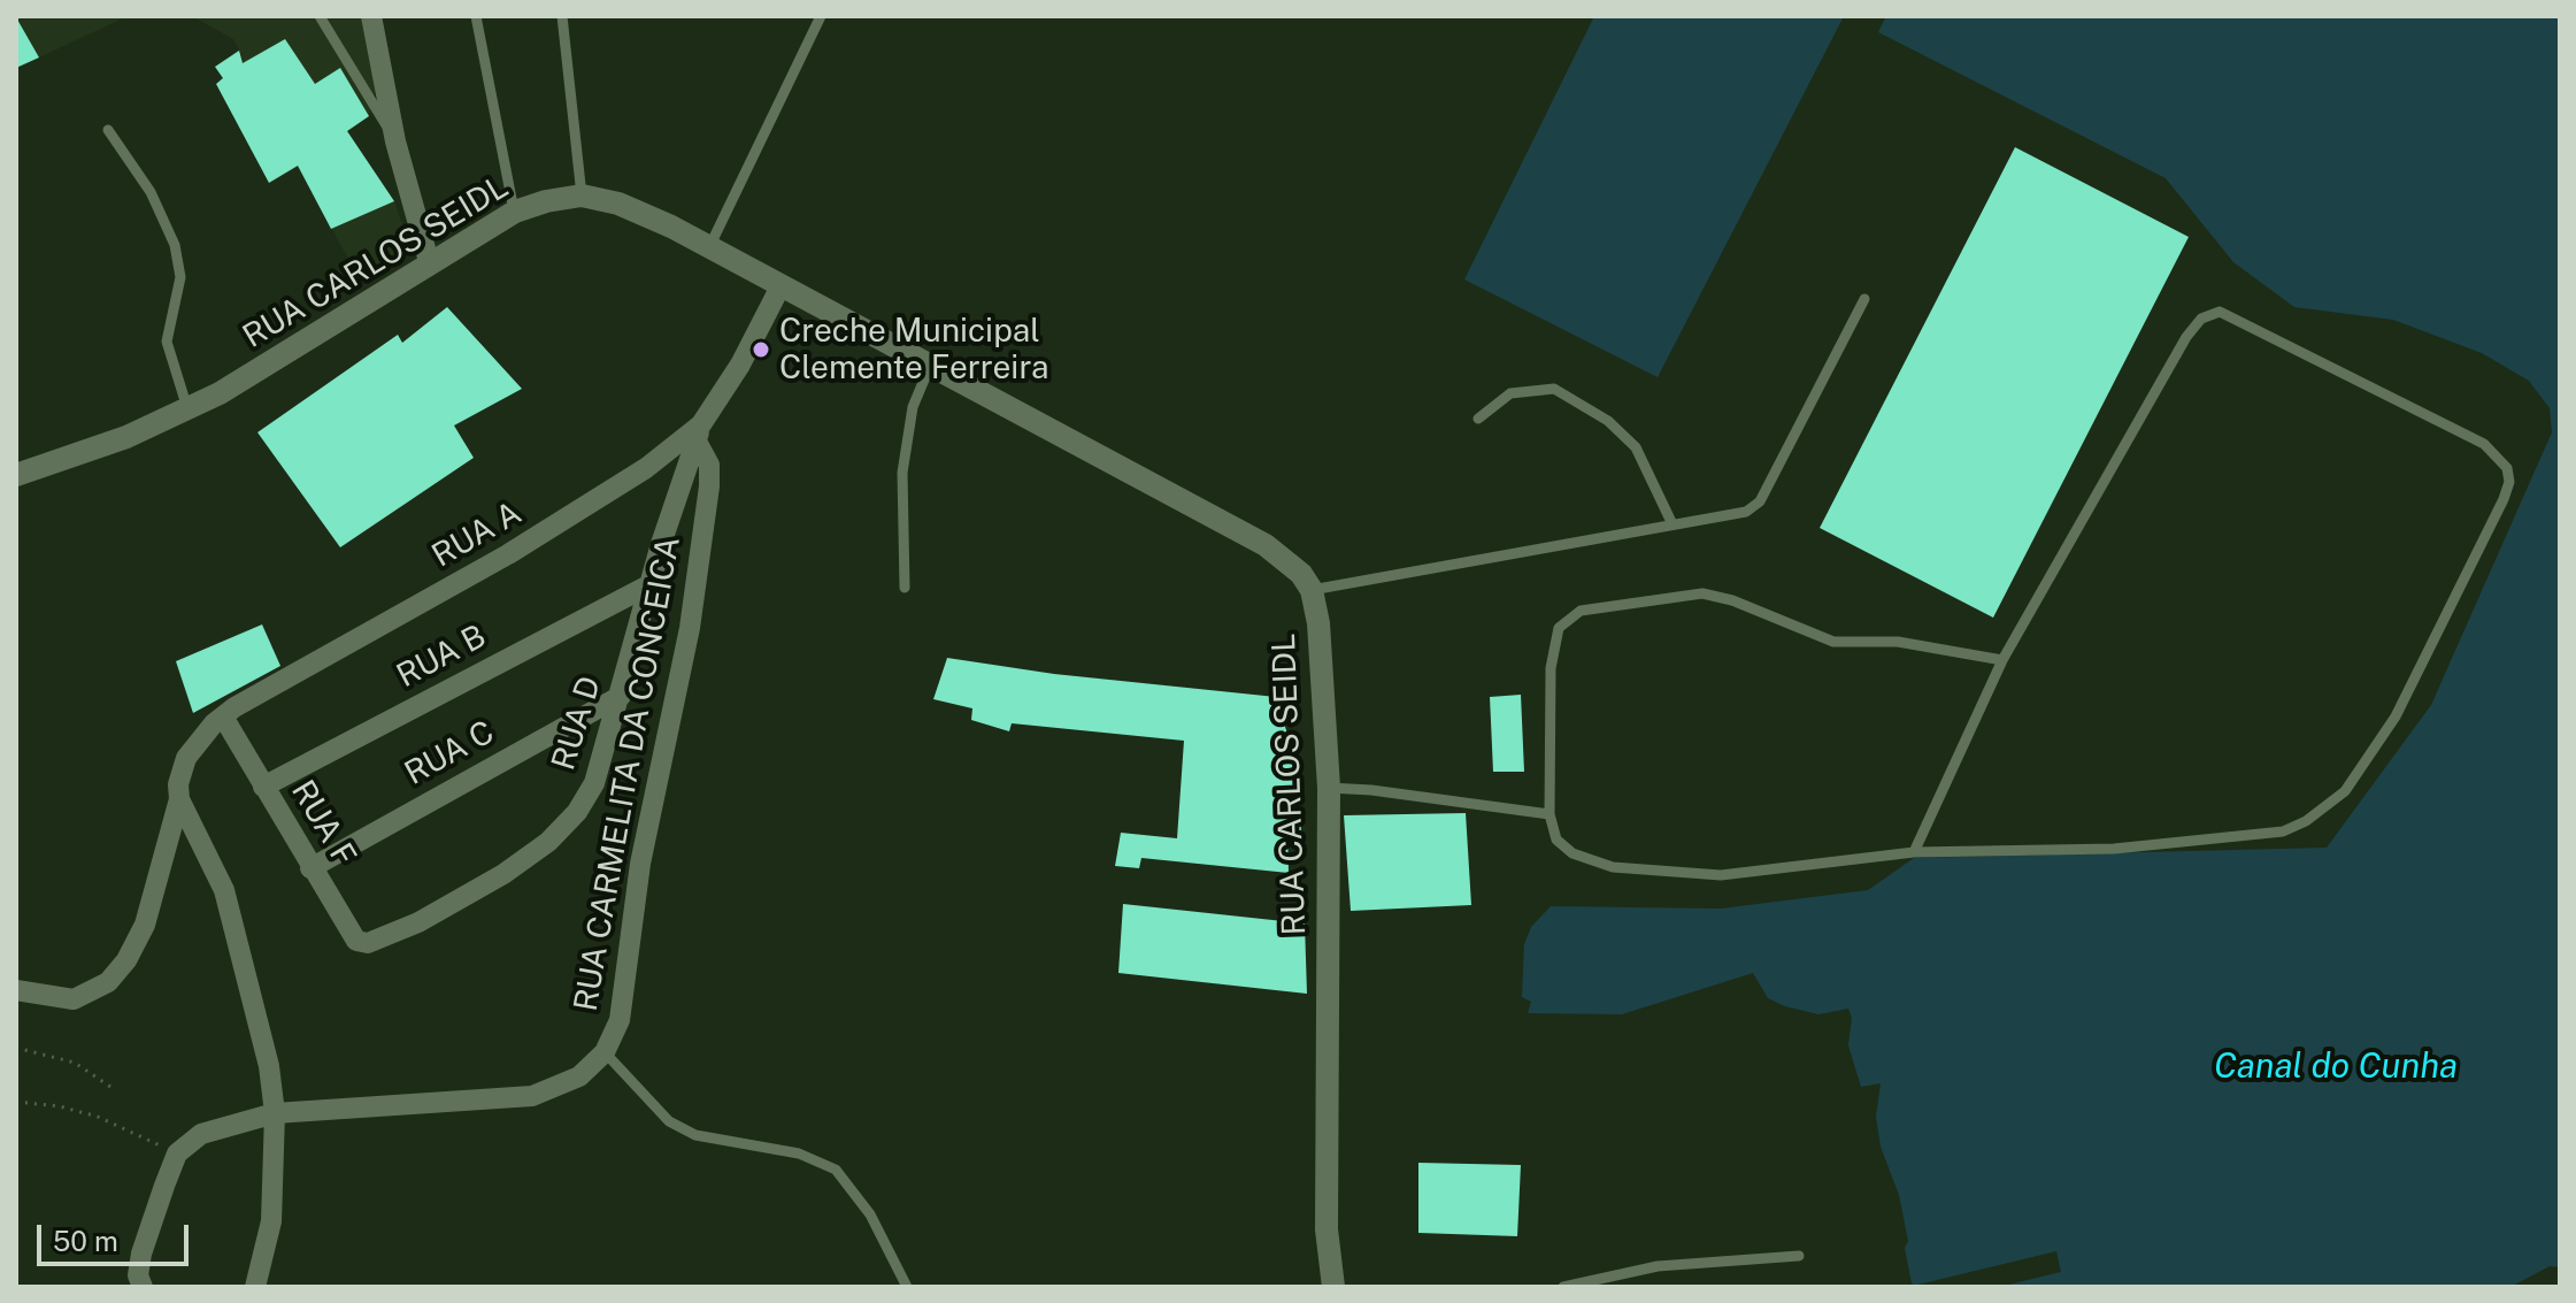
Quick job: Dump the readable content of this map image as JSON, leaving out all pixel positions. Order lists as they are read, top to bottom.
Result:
{
  "streets": {
    "street": [
      "RUA CARLOS SEIDL",
      "RUA A",
      "RUA B",
      "RUA D",
      "RUA C",
      "RUA CARMELITA DA CONCEICA",
      "RUA F"
    ]
  },
  "crossings": [
    ["RUA CARLOS SEIDL", "RUA A"],
    ["RUA A", "RUA D"],
    ["RUA A", "RUA CARMELITA DA CONCEICA"],
    ["RUA A", "RUA F"],
    ["RUA B", "RUA D"],
    ["RUA B", "RUA F"],
    ["RUA D", "RUA C"],
    ["RUA D", "RUA CARMELITA DA CONCEICA"],
    ["RUA D", "RUA F"],
    ["RUA C", "RUA F"]
  ],
  "water": ["Canal do Cunha"],
  "places": ["Creche Municipal Clemente Ferreira"],
  "scale_bar": "50 m"
}
